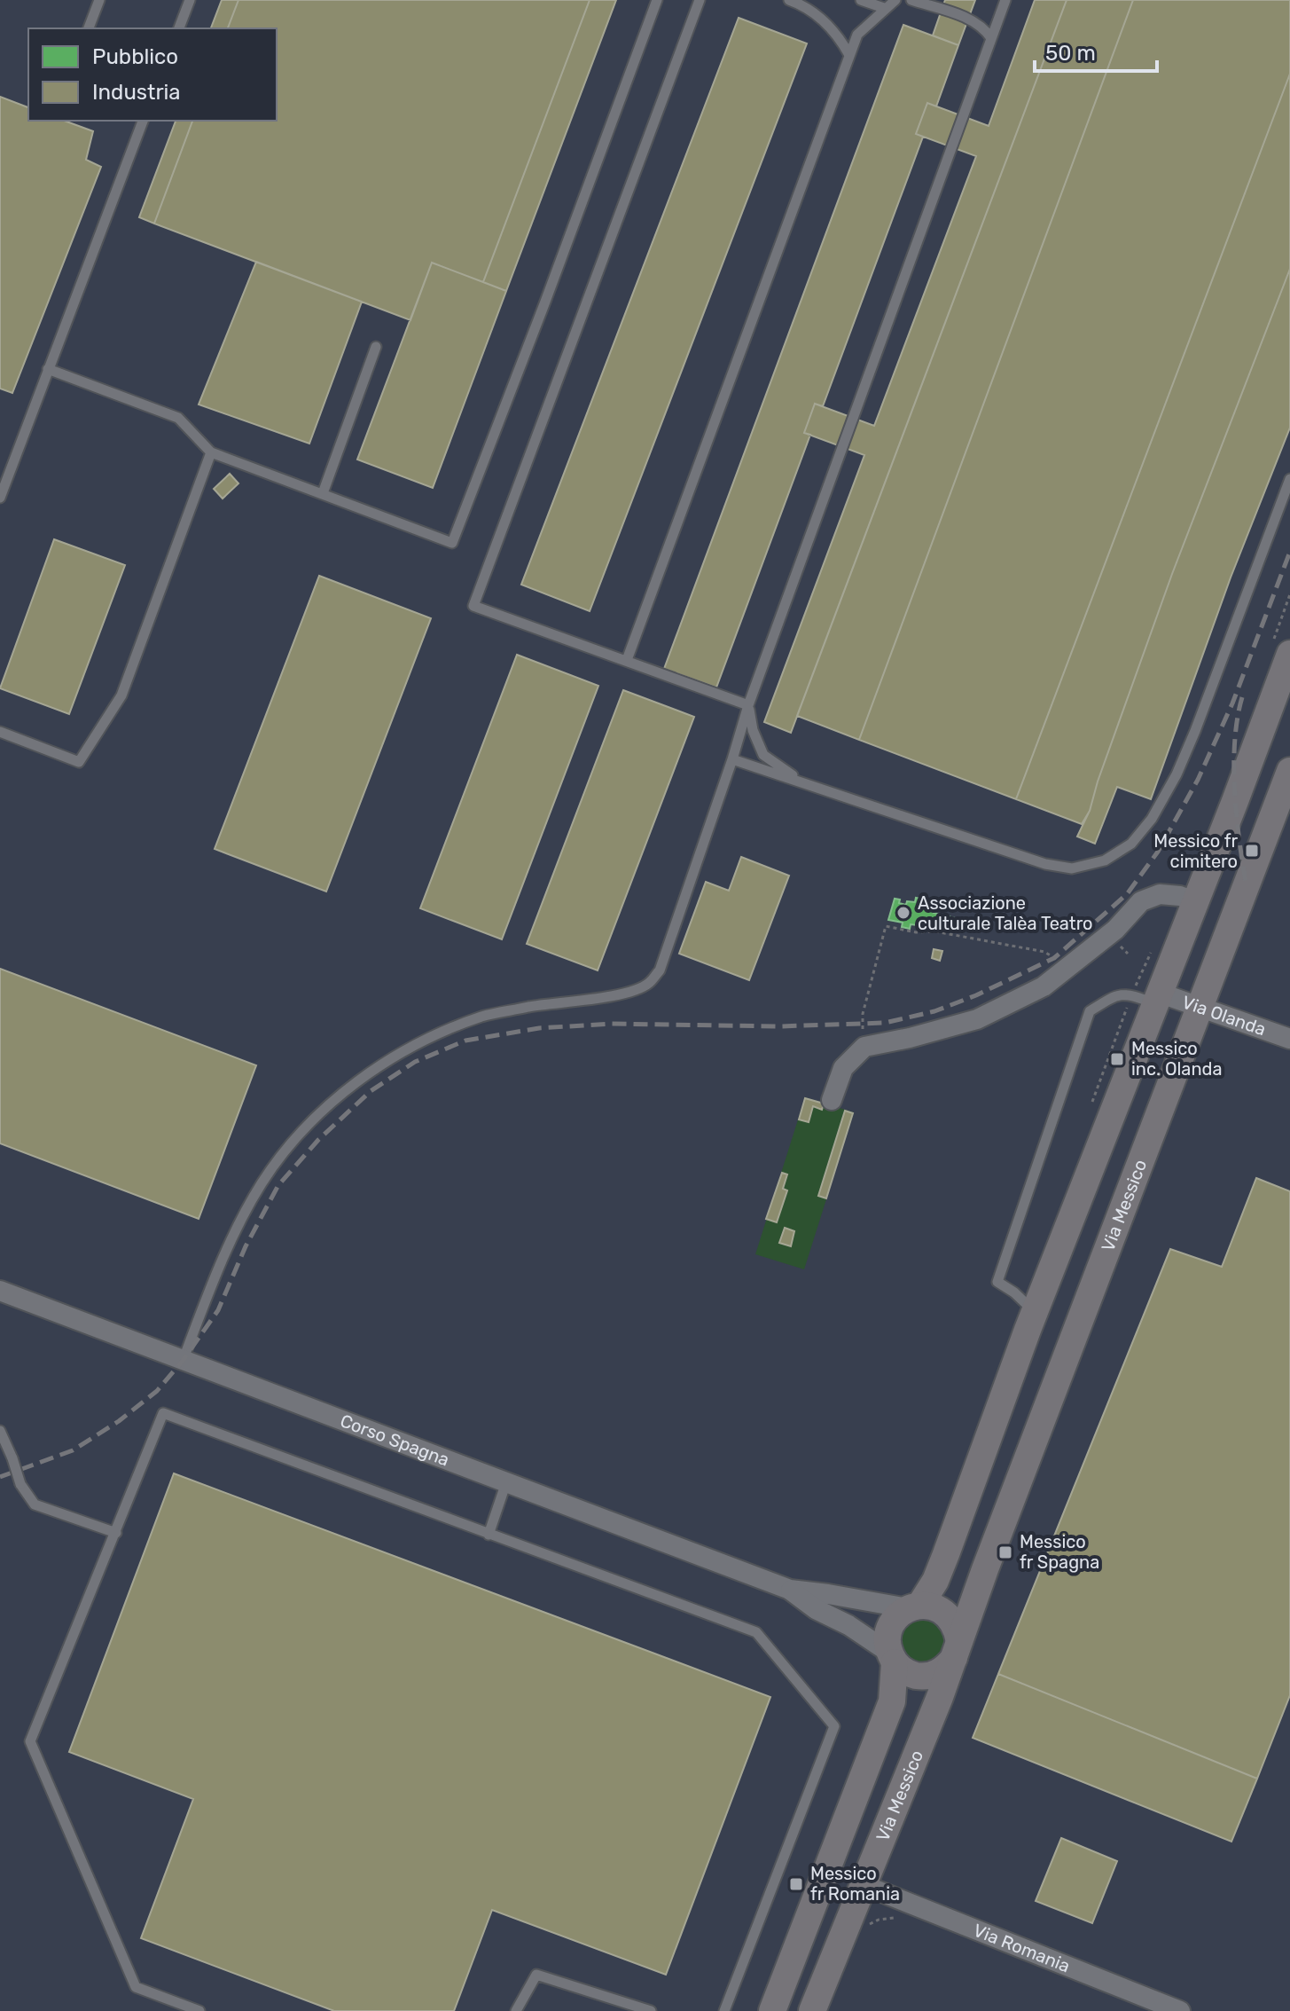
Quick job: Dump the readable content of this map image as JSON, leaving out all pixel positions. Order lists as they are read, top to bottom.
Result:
{
  "streets": {
    "street": [
      "Via Olanda",
      "Via Messico",
      "Corso Spagna",
      "Via Romania"
    ]
  },
  "crossings": [
    ["Via Olanda", "Via Messico"],
    ["Via Messico", "Corso Spagna"],
    ["Via Messico", "Via Romania"]
  ],
  "places": {
    "transit": [
      "Messico fr cimitero",
      "Messico inc. Olanda",
      "Messico fr Spagna",
      "Messico fr Romania"
    ],
    "other": ["Associazione culturale Talèa Teatro"]
  },
  "legend": ["Pubblico", "Industria"],
  "scale_bar": "50 m"
}
